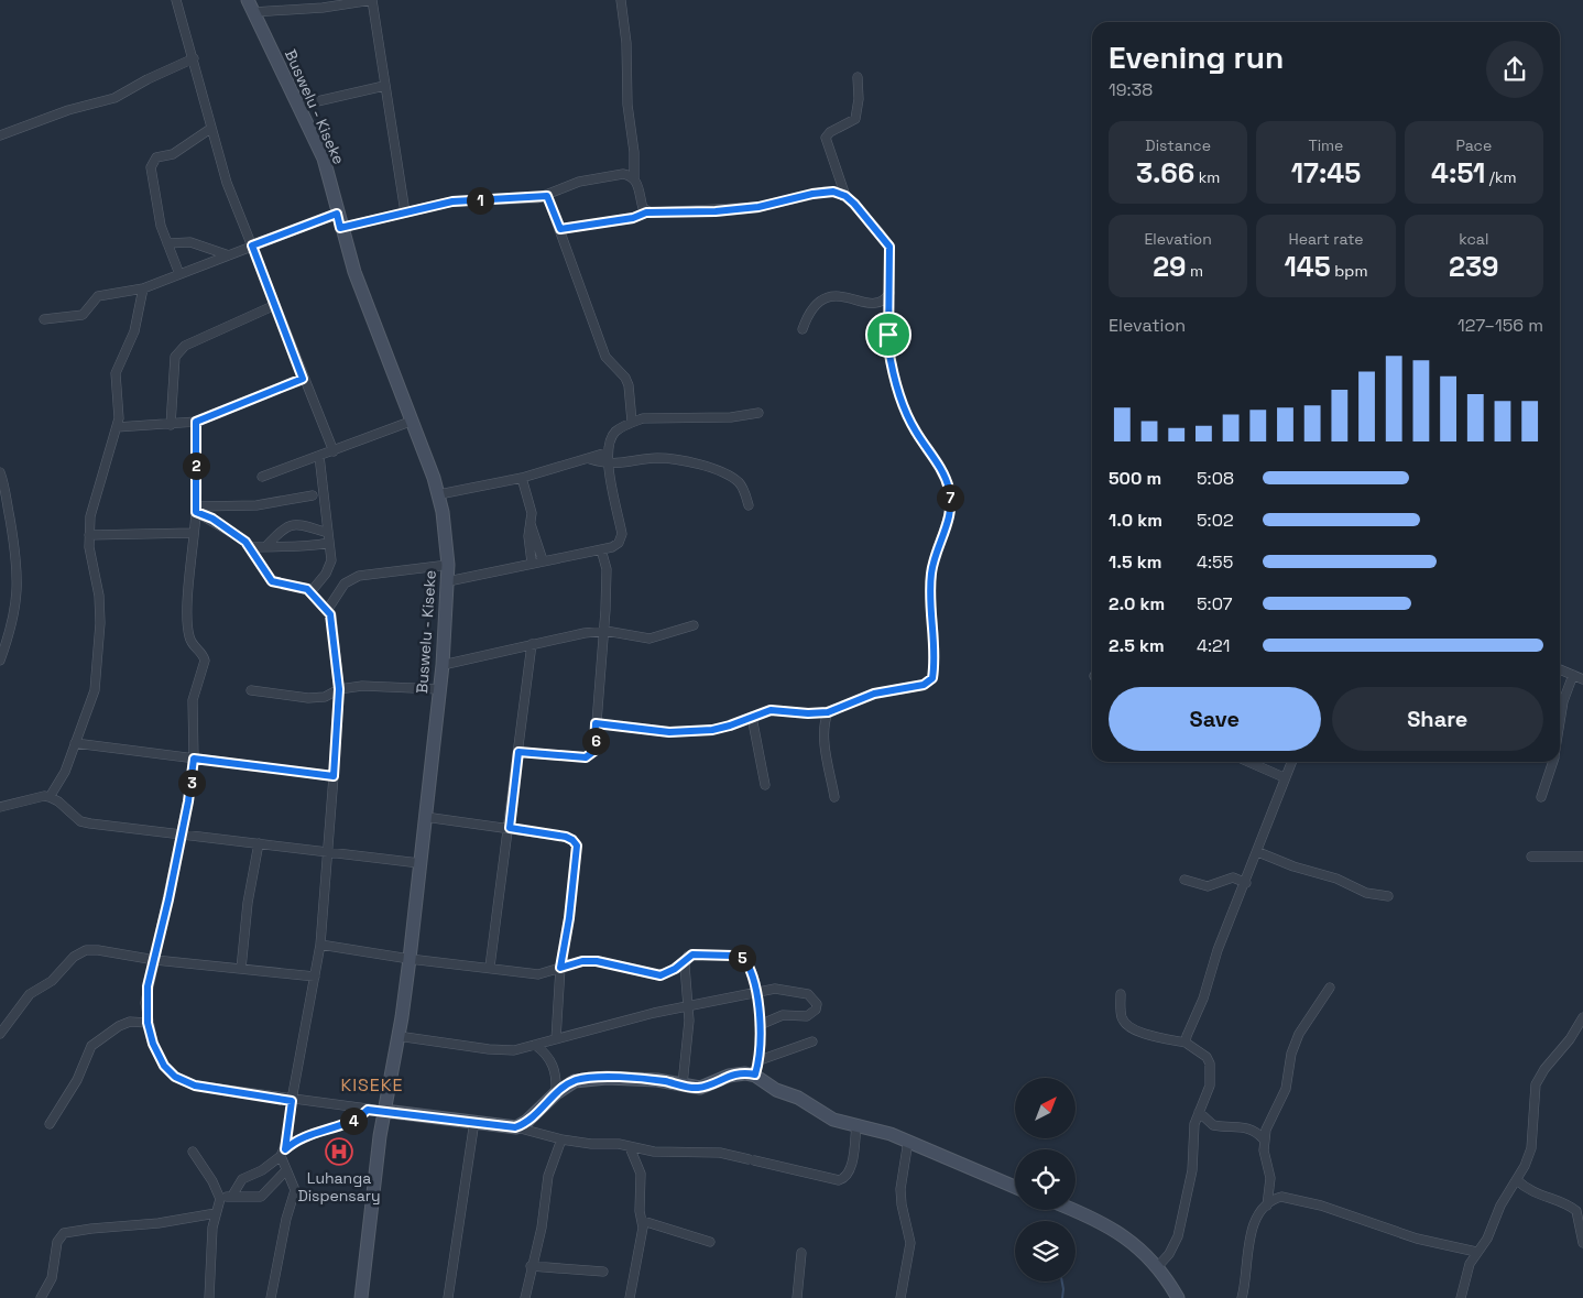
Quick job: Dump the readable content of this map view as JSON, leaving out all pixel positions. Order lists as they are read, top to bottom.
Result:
{
  "streets": {
    "main road": ["Buswelu - Kiseke"]
  },
  "districts": ["KISEKE"],
  "places": {
    "hospital": ["Luhanga Dispensary"]
  },
  "north": "top right",
  "page": {
    "heading": ["Evening run", "19:38"],
    "stats": [
      ["Distance", "3.66 km"],
      ["Time", "17:45"],
      ["Pace", "4:51 /km"],
      ["Elevation", "29 m"],
      ["Heart rate", "145 bpm"],
      ["kcal", "239"]
    ],
    "pins": [
      "1",
      "2",
      "7",
      "6",
      "3",
      "5",
      "4"
    ],
    "chart": ["Elevation", "127–156 m"],
    "list": [
      {
        "name": "500 m",
        "note": "5:08"
      },
      {
        "name": "1.0 km",
        "note": "5:02"
      },
      {
        "name": "1.5 km",
        "note": "4:55"
      },
      {
        "name": "2.0 km",
        "note": "5:07"
      },
      {
        "name": "2.5 km",
        "note": "4:21"
      }
    ],
    "buttons": ["Save", "Share"]
  }
}
